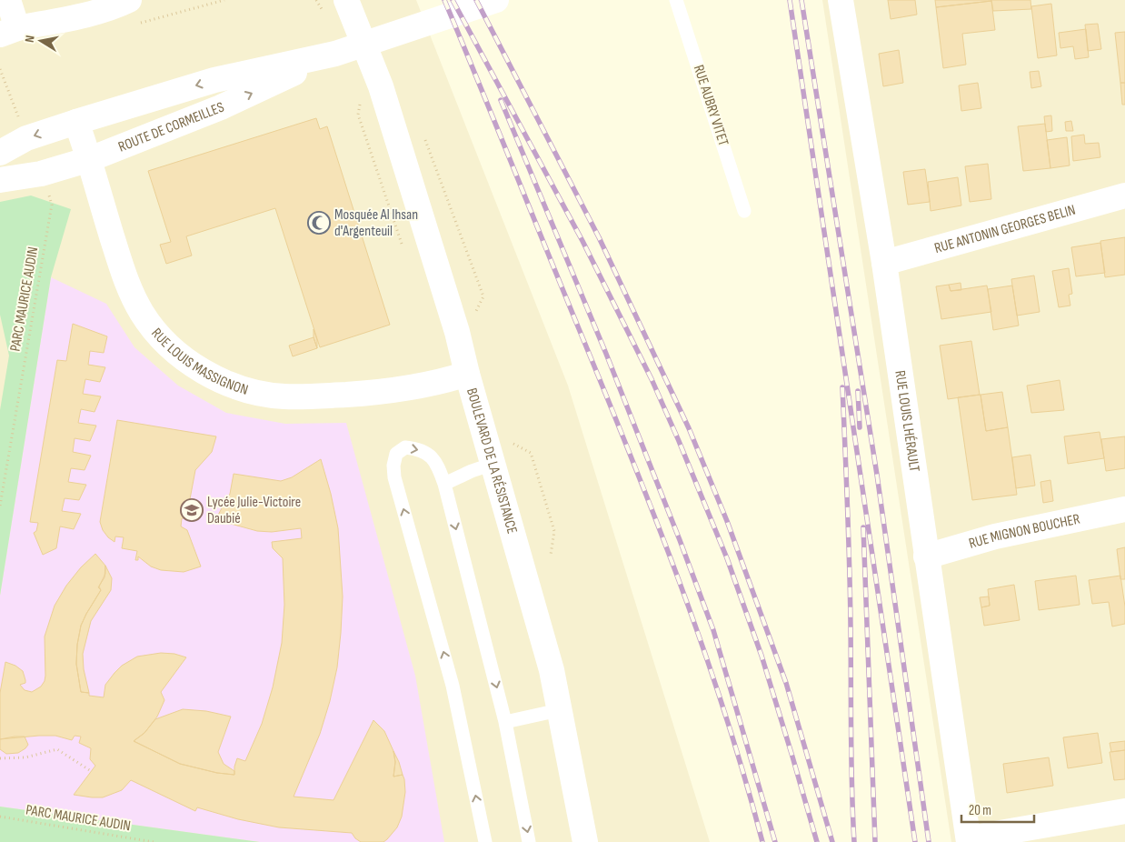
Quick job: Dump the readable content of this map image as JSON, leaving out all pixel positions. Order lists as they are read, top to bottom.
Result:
{
  "streets": {
    "street": [
      "ROUTE DE CORMEILLES",
      "RUE ANTONIN GEORGES BELIN",
      "RUE LOUIS MASSIGNON",
      "RUE LOUIS LHÉRAULT",
      "BOULEVARD DE LA RÉSISTANCE",
      "RUE MIGNON BOUCHER"
    ],
    "lane": ["RUE AUBRY VITET"],
    "path": ["PARC MAURICE AUDIN"]
  },
  "crossings": [
    ["ROUTE DE CORMEILLES", "RUE LOUIS MASSIGNON"],
    ["RUE ANTONIN GEORGES BELIN", "RUE LOUIS LHÉRAULT"],
    ["RUE LOUIS MASSIGNON", "BOULEVARD DE LA RÉSISTANCE"],
    ["RUE LOUIS LHÉRAULT", "RUE MIGNON BOUCHER"]
  ],
  "places": {
    "mosque": ["Mosquée Al Ihsan d'Argenteuil"],
    "school or university": ["Lycée Julie-Victoire Daubié"]
  },
  "scale_bar": "20 m",
  "north": "left"
}
